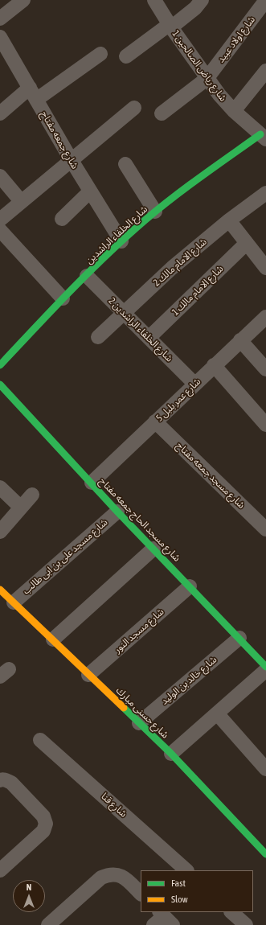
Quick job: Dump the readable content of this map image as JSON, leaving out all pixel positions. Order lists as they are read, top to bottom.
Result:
{
  "streets": {
    "street": [
      "شارع اولاد عبيد",
      "شارع رياض الصالحين 1",
      "شارع جمعه مفتاح",
      "شارع الخلفاء الراشدين",
      "شارع الامام مالك 2",
      "شارع الامام مالك 1",
      "شارع الخلفاء الراشدين 2",
      "شارع عمر بلبل 5",
      "شارع مسجد جمعه مفتاح",
      "شارع مسجد الحاج جمعه مفتاح",
      "شارع مسجد على بن ابى طالب",
      "شارع مسجد النور",
      "شارع خالد بن الوليد",
      "شارع حسنى مبارك",
      "شارع قنا"
    ]
  },
  "crossings": [
    ["شارع اولاد عبيد", "شارع رياض الصالحين 1"],
    ["شارع رياض الصالحين 1", "شارع الخلفاء الراشدين"],
    ["شارع جمعه مفتاح", "شارع الخلفاء الراشدين"],
    ["شارع الخلفاء الراشدين", "شارع الخلفاء الراشدين 2"],
    ["شارع الامام مالك 2", "شارع الخلفاء الراشدين 2"],
    ["شارع الامام مالك 1", "شارع الخلفاء الراشدين 2"],
    ["شارع الخلفاء الراشدين 2", "شارع عمر بلبل 5"],
    ["شارع عمر بلبل 5", "شارع مسجد جمعه مفتاح"],
    ["شارع عمر بلبل 5", "شارع مسجد الحاج جمعه مفتاح"],
    ["شارع مسجد الحاج جمعه مفتاح", "شارع مسجد على بن ابى طالب"],
    ["شارع مسجد الحاج جمعه مفتاح", "شارع مسجد النور"],
    ["شارع مسجد الحاج جمعه مفتاح", "شارع خالد بن الوليد"],
    ["شارع مسجد على بن ابى طالب", "شارع حسنى مبارك"],
    ["شارع مسجد النور", "شارع حسنى مبارك"],
    ["شارع خالد بن الوليد", "شارع حسنى مبارك"]
  ],
  "legend": ["Fast", "Slow"],
  "north": "top"
}
